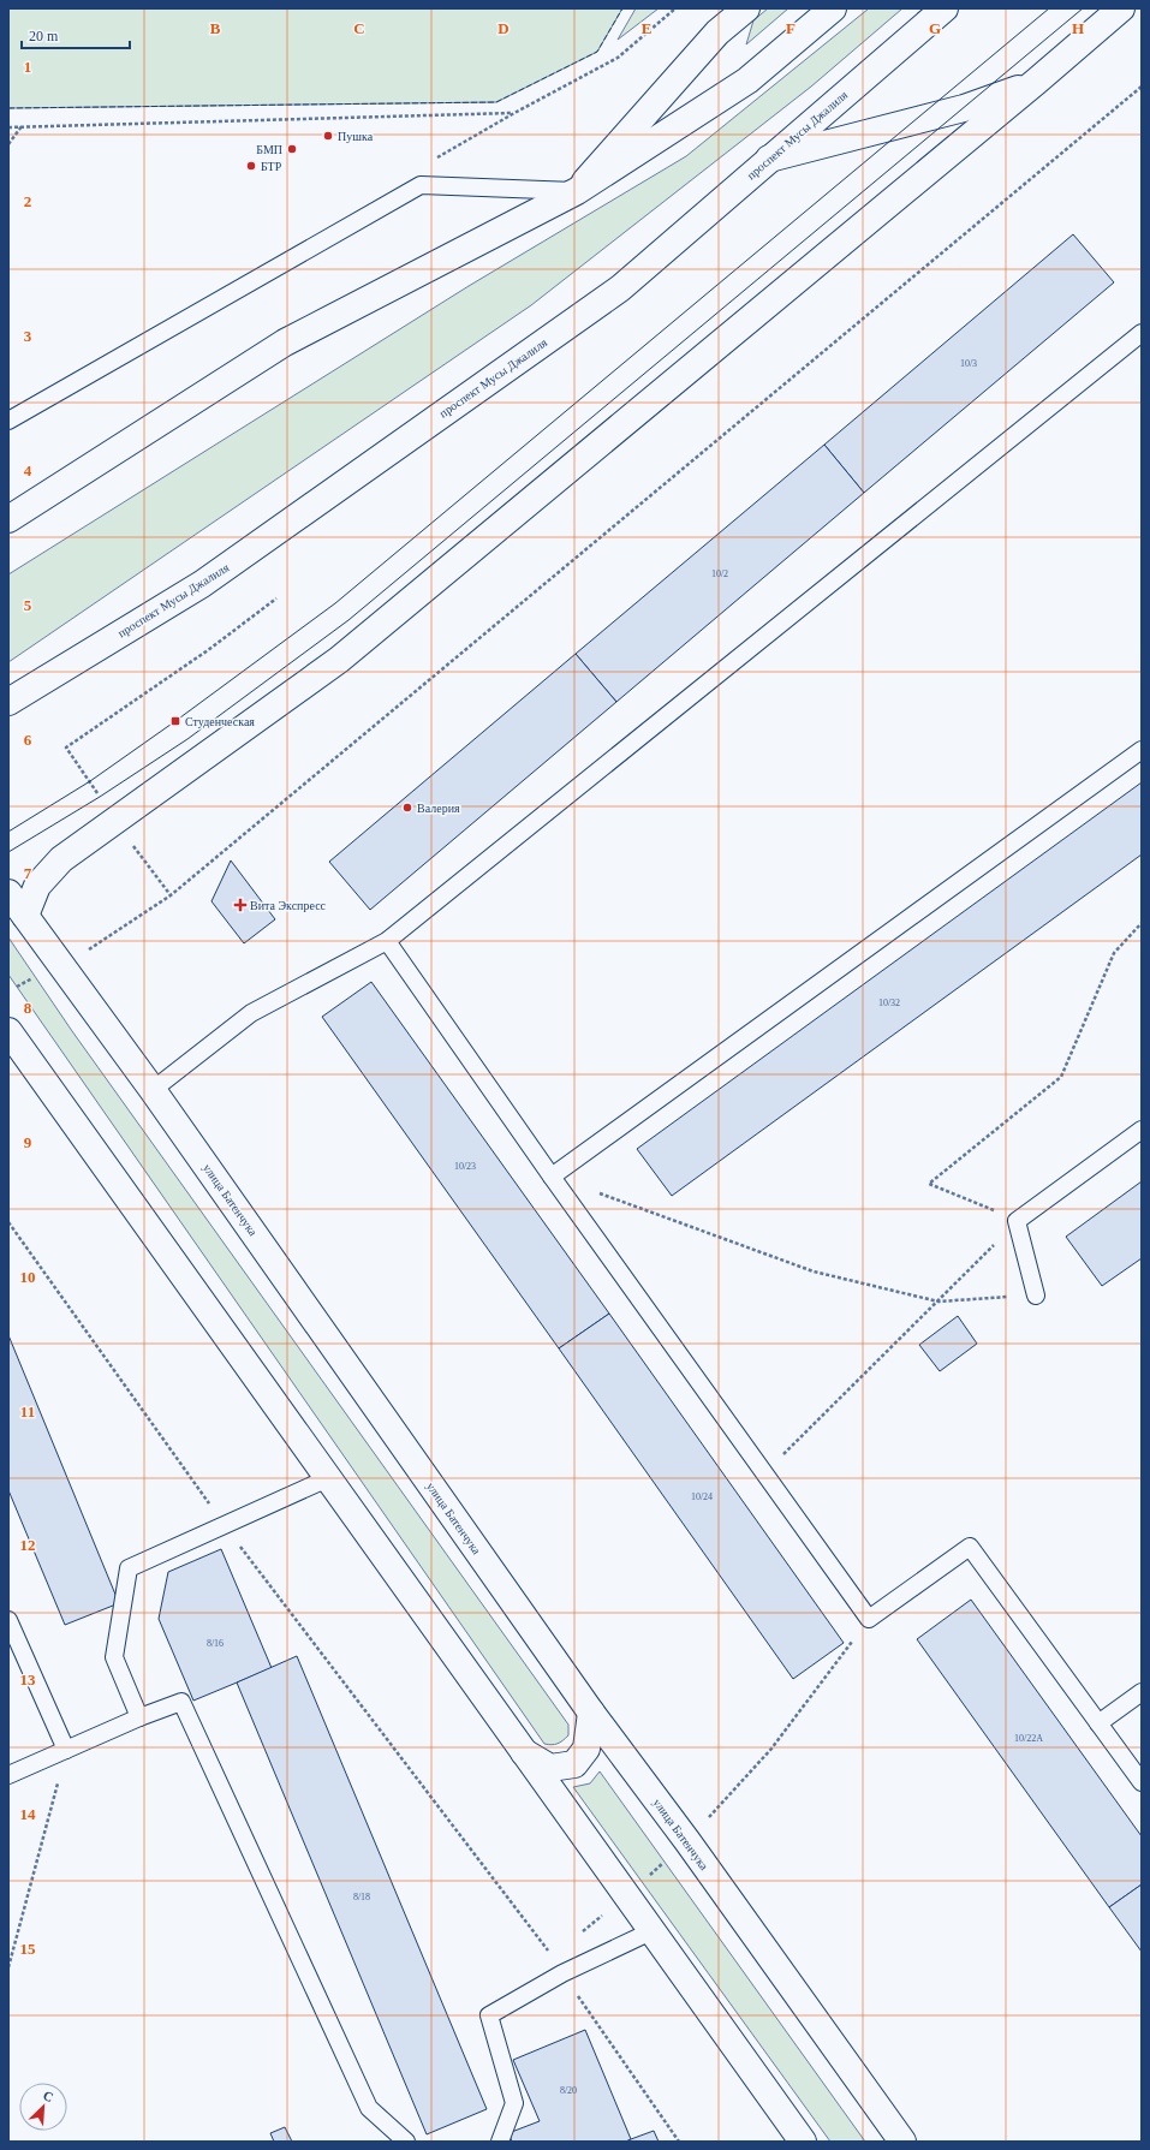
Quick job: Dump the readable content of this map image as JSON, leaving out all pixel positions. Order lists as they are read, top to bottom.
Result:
{
  "streets": {
    "main road": ["проспект Мусы Джалиля", "улица Батенчука"]
  },
  "places": {
    "other": [
      "Пушка",
      "БМП",
      "БТР",
      "Валерия"
    ],
    "transit": ["Студенческая"],
    "health": ["Вита Экспресс"]
  },
  "house_numbers": [
    "10/3",
    "10/2",
    "10/32",
    "10/23",
    "10/24",
    "8/16",
    "10/22А",
    "8/18",
    "8/20"
  ],
  "scale_bar": "20 m",
  "north": "top right",
  "grid": {
    "columns": [
      "B",
      "C",
      "D",
      "E",
      "F",
      "G",
      "H"
    ],
    "rows": [
      "1",
      "2",
      "3",
      "4",
      "5",
      "6",
      "7",
      "8",
      "9",
      "10",
      "11",
      "12",
      "13",
      "14",
      "15"
    ]
  }
}
